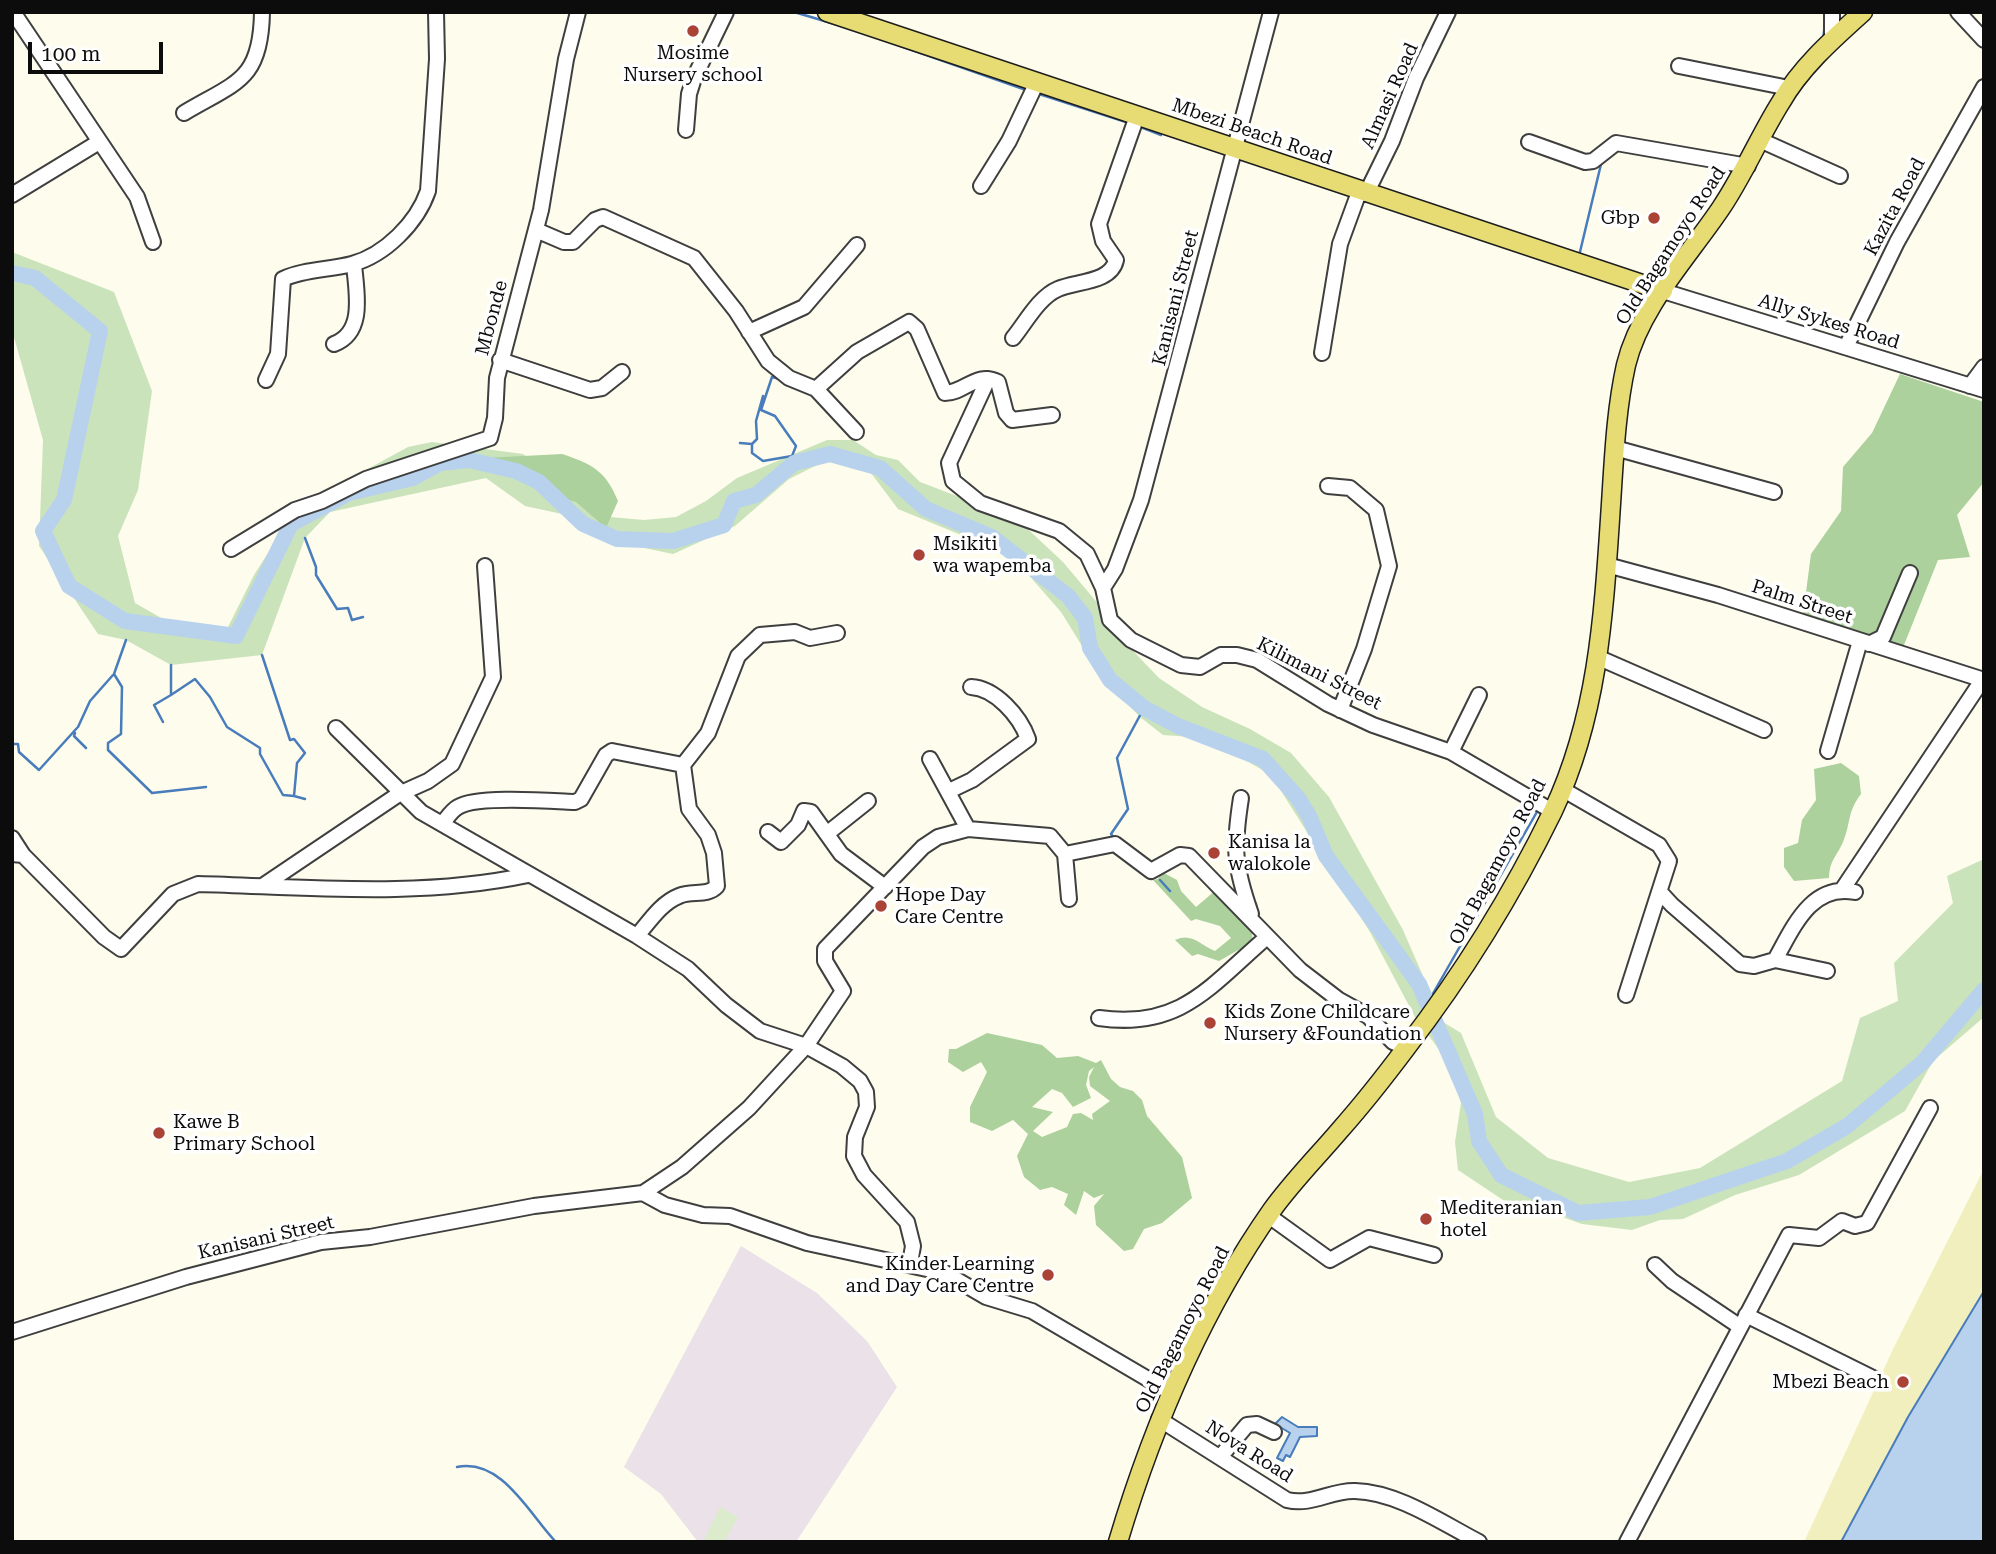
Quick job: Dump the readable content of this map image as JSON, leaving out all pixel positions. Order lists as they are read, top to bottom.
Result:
{
  "streets": {
    "main road": ["Mbezi Beach Road", "Old Bagamoyo Road"],
    "street": [
      "Almasi Road",
      "Kazita Road",
      "Kanisani Street",
      "Mbonde",
      "Ally Sykes Road",
      "Palm Street",
      "Kilimani Street",
      "Nova Road"
    ]
  },
  "crossings": [
    ["Almasi Road", "Mbezi Beach Road"],
    ["Mbezi Beach Road", "Old Bagamoyo Road"],
    ["Mbezi Beach Road", "Kanisani Street"],
    ["Mbezi Beach Road", "Ally Sykes Road"],
    ["Kazita Road", "Ally Sykes Road"],
    ["Old Bagamoyo Road", "Ally Sykes Road"],
    ["Old Bagamoyo Road", "Palm Street"],
    ["Old Bagamoyo Road", "Kilimani Street"],
    ["Old Bagamoyo Road", "Nova Road"],
    ["Kanisani Street", "Kilimani Street"]
  ],
  "places": [
    "Mosime Nursery school",
    "Gbp",
    "Msikiti wa wapemba",
    "Kanisa la walokole",
    "Hope Day Care Centre",
    "Kids Zone Childcare Nursery &Foundation",
    "Kawe B Primary School",
    "Mediteranian hotel",
    "Kinder Learning and Day Care Centre",
    "Mbezi Beach"
  ],
  "scale_bar": "100 m"
}
